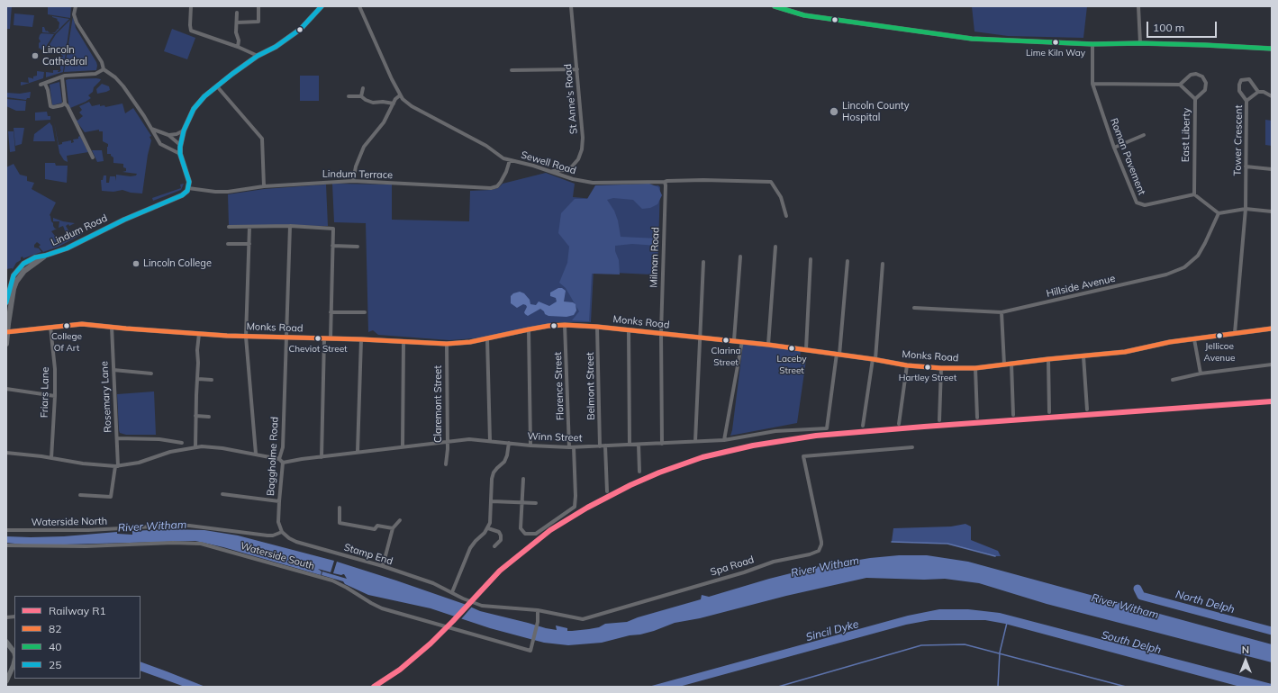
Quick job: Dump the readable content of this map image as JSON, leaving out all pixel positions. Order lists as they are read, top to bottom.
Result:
{
  "streets": {
    "main road": ["Lindum Road", "Monks Road"],
    "street": [
      "St Anne's Road",
      "East Liberty",
      "Tower Crescent",
      "Roman Pavement",
      "Sewell Road",
      "Lindum Terrace",
      "Milman Road",
      "Hillside Avenue",
      "Florence Street",
      "Belmont Street",
      "Friars Lane",
      "Rosemary Lane",
      "Claremont Street",
      "Winn Street",
      "Baggholme Road",
      "Waterside North",
      "Stamp End",
      "Waterside South",
      "Spa Road"
    ]
  },
  "crossings": [
    ["St Anne's Road", "Sewell Road"],
    ["East Liberty", "Roman Pavement"],
    ["Sewell Road", "Lindum Terrace"],
    ["Sewell Road", "Milman Road"],
    ["Lindum Terrace", "Lindum Road"],
    ["Lindum Road", "Monks Road"],
    ["Milman Road", "Monks Road"],
    ["Milman Road", "Winn Street"],
    ["Monks Road", "Florence Street"],
    ["Monks Road", "Belmont Street"],
    ["Monks Road", "Friars Lane"],
    ["Monks Road", "Rosemary Lane"],
    ["Monks Road", "Claremont Street"],
    ["Monks Road", "Winn Street"],
    ["Monks Road", "Baggholme Road"],
    ["Florence Street", "Winn Street"],
    ["Belmont Street", "Winn Street"],
    ["Claremont Street", "Winn Street"],
    ["Winn Street", "Baggholme Road"],
    ["Baggholme Road", "Waterside North"],
    ["Baggholme Road", "Stamp End"],
    ["Waterside North", "Stamp End"],
    ["Stamp End", "Spa Road"],
    ["Waterside South", "Spa Road"]
  ],
  "water": [
    "River Witham",
    "North Delph",
    "Sincil Dyke",
    "South Delph"
  ],
  "places": [
    "Lime Kiln Way",
    "Lincoln Cathedral",
    "Lincoln County Hospital",
    "Lincoln College",
    "College Of Art",
    "Jellicoe Avenue",
    "Cheviot Street",
    "Clarina Street",
    "Laceby Street",
    "Hartley Street"
  ],
  "lines": [
    "transit line 40",
    "transit line 25",
    "transit line 82",
    "rail line R1"
  ],
  "legend": [
    "Railway R1",
    "82",
    "40",
    "25"
  ],
  "scale_bar": "100 m",
  "north": "top"
}
